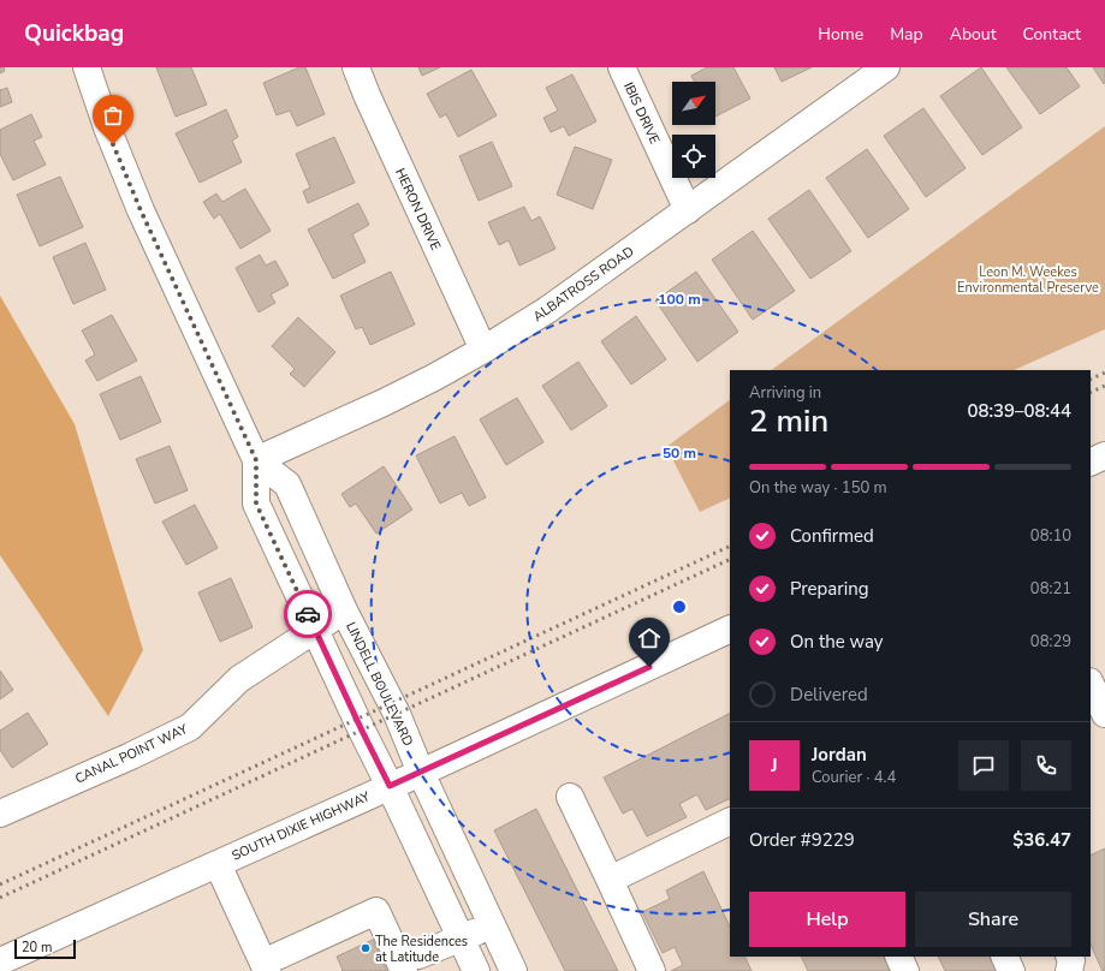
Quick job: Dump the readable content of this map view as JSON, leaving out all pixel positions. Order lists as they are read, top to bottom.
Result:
{
  "streets": {
    "street": [
      "IBIS DRIVE",
      "HERON DRIVE",
      "ALBATROSS ROAD",
      "LINDELL BOULEVARD",
      "CANAL POINT WAY",
      "SOUTH DIXIE HIGHWAY"
    ]
  },
  "crossings": [
    ["IBIS DRIVE", "ALBATROSS ROAD"],
    ["HERON DRIVE", "ALBATROSS ROAD"],
    ["ALBATROSS ROAD", "LINDELL BOULEVARD"],
    ["LINDELL BOULEVARD", "CANAL POINT WAY"],
    ["LINDELL BOULEVARD", "SOUTH DIXIE HIGHWAY"]
  ],
  "parks": ["Leon M. Weekes Environmental Preserve"],
  "places": ["The Residences at Latitude"],
  "scale_bar": "20 m",
  "north": "top right",
  "page": {
    "header": "Quickbag",
    "nav": [
      "Home",
      "Map",
      "About",
      "Contact"
    ],
    "heading": ["2 min", "Arriving in", "08:39–08:44"],
    "panel": [
      "Jordan",
      "Courier · 4.4",
      "Order #9229",
      "$36.47"
    ],
    "bar": "On the way · 150 m",
    "list": [
      ["Confirmed", "08:10"],
      ["Preparing", "08:21"],
      ["On the way", "08:29"],
      "Delivered"
    ],
    "round": "J",
    "buttons": ["Help", "Share"],
    "scale": "20 m"
  },
  "rings": ["100 m", "50 m"]
}
